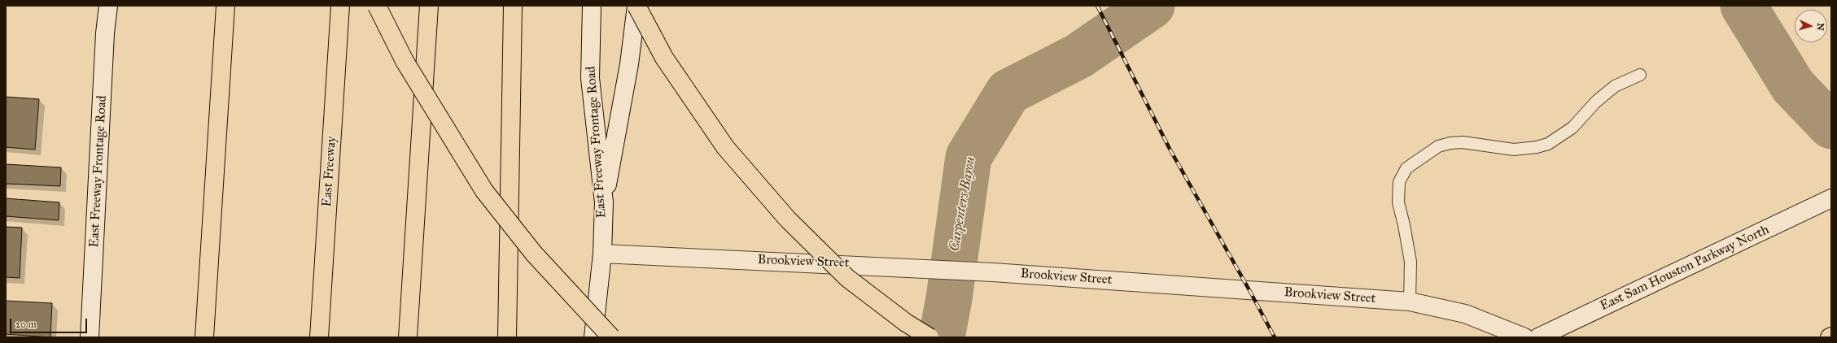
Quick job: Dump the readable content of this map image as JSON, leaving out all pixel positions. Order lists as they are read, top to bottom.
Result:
{
  "streets": {
    "highway": ["East Freeway"],
    "main road": ["East Freeway Frontage Road", "Brookview Street", "East Sam Houston Parkway North"]
  },
  "crossings": [
    ["East Freeway Frontage Road", "Brookview Street"]
  ],
  "water": ["Carpenters Bayou"],
  "scale_bar": "20 m",
  "north": "right"
}
